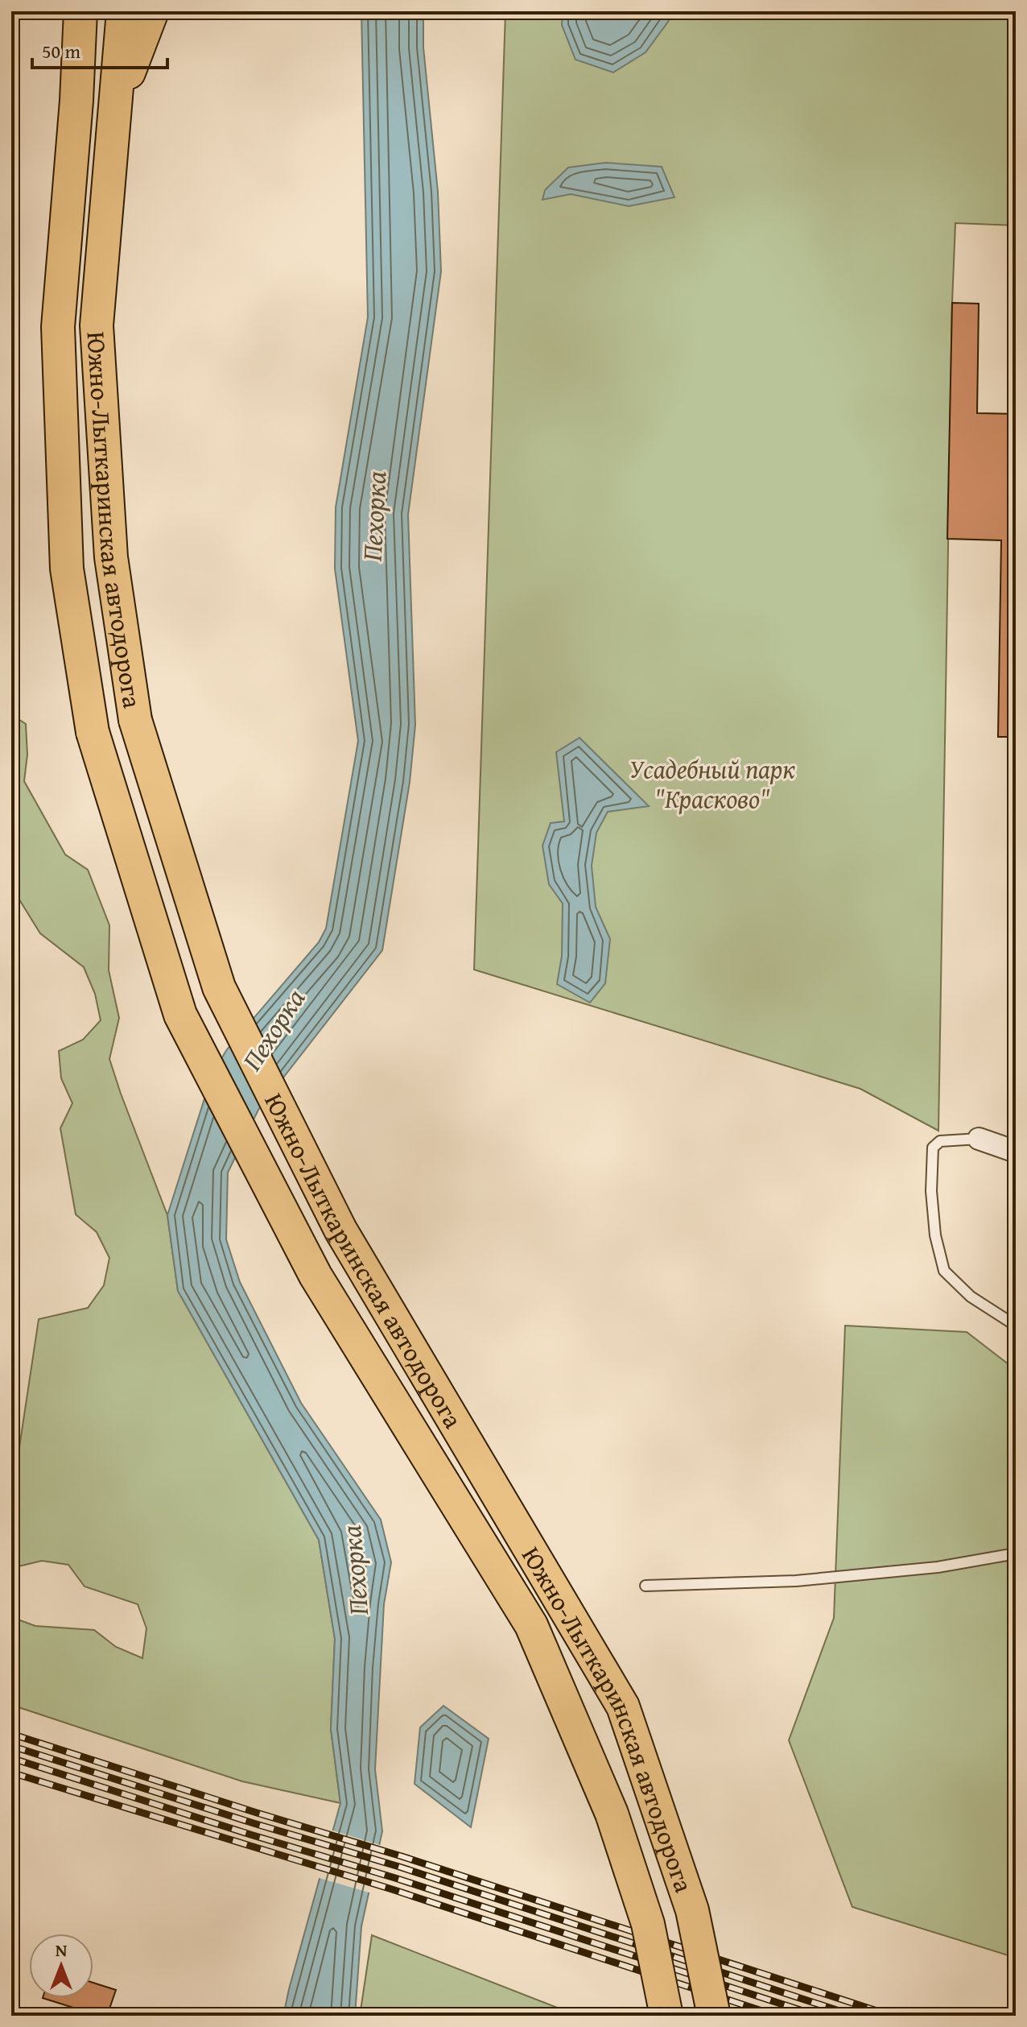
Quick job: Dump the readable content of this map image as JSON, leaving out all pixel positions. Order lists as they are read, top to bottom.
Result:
{
  "streets": {
    "main road": ["Южно-Лыткаринская автодорога"]
  },
  "water": ["Пехорка"],
  "parks": ["Усадебный парк \"Красково\""],
  "scale_bar": "50 m",
  "north": "top"
}
